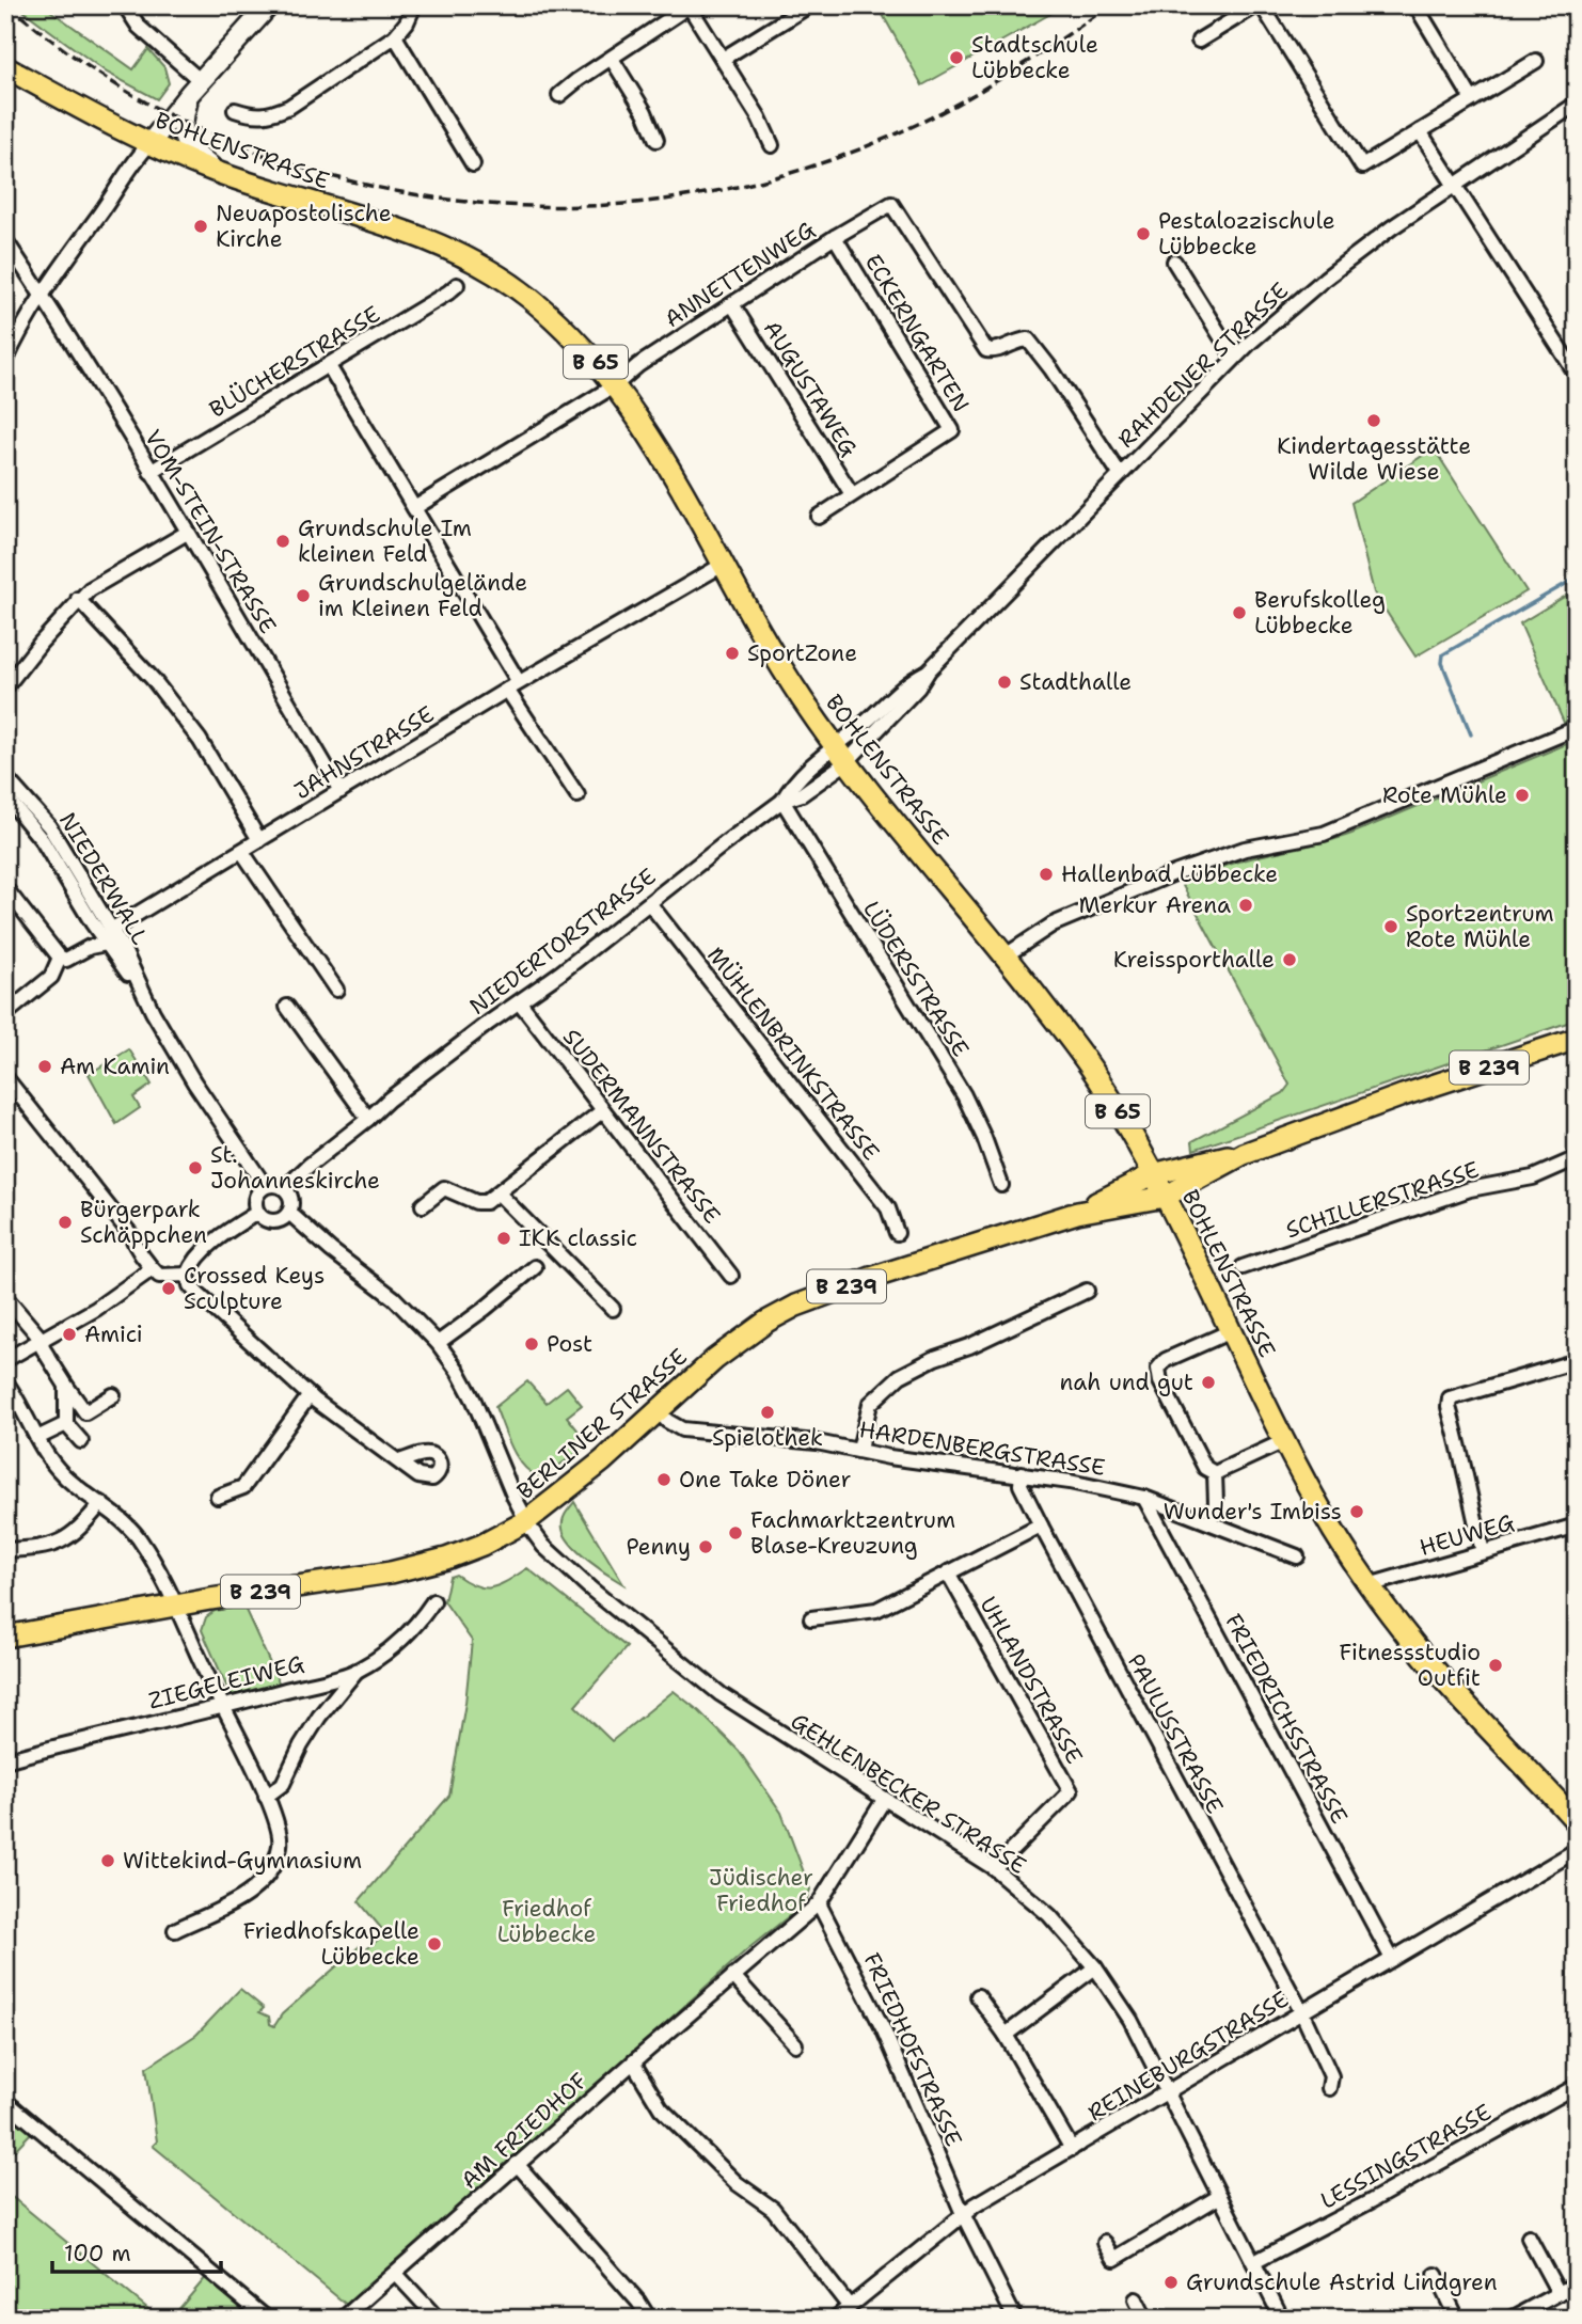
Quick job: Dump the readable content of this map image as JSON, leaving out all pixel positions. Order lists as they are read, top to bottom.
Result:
{
  "streets": {
    "main road": [
      "BOHLENSTRASSE",
      "B 65",
      "B 239",
      "BERLINER STRASSE"
    ],
    "street": [
      "ANNETTENWEG",
      "ECKERNGARTEN",
      "BLÜCHERSTRASSE",
      "RAHDENER STRASSE",
      "AUGUSTAWEG",
      "VOM-STEIN-STRASSE",
      "JAHNSTRASSE",
      "NIEDERWALL",
      "NIEDERTORSTRASSE",
      "LÜDERSSTRASSE",
      "MÜHLENBRINKSTRASSE",
      "SUDERMANNSTRASSE",
      "SCHILLERSTRASSE",
      "HARDENBERGSTRASSE",
      "HEUWEG",
      "UHLANDSTRASSE",
      "ZIEGELEIWEG",
      "FRIEDRICHSSTRASSE",
      "PAULUSSTRASSE",
      "GEHLENBECKER STRASSE",
      "FRIEDHOFSTRASSE",
      "REINEBURGSTRASSE",
      "AM FRIEDHOF",
      "LESSINGSTRASSE"
    ]
  },
  "crossings": [
    ["BOHLENSTRASSE", "ANNETTENWEG"],
    ["BOHLENSTRASSE", "B 65"],
    ["BOHLENSTRASSE", "RAHDENER STRASSE"],
    ["BOHLENSTRASSE", "JAHNSTRASSE"],
    ["BOHLENSTRASSE", "NIEDERTORSTRASSE"],
    ["BOHLENSTRASSE", "BERLINER STRASSE"],
    ["BOHLENSTRASSE", "HEUWEG"],
    ["ANNETTENWEG", "ECKERNGARTEN"],
    ["ANNETTENWEG", "AUGUSTAWEG"],
    ["ECKERNGARTEN", "RAHDENER STRASSE"],
    ["ECKERNGARTEN", "AUGUSTAWEG"],
    ["BLÜCHERSTRASSE", "VOM-STEIN-STRASSE"],
    ["B 65", "HEUWEG"],
    ["RAHDENER STRASSE", "NIEDERTORSTRASSE"],
    ["VOM-STEIN-STRASSE", "JAHNSTRASSE"],
    ["JAHNSTRASSE", "NIEDERWALL"],
    ["NIEDERWALL", "NIEDERTORSTRASSE"],
    ["NIEDERTORSTRASSE", "LÜDERSSTRASSE"],
    ["NIEDERTORSTRASSE", "MÜHLENBRINKSTRASSE"],
    ["NIEDERTORSTRASSE", "SUDERMANNSTRASSE"],
    ["BERLINER STRASSE", "HARDENBERGSTRASSE"],
    ["BERLINER STRASSE", "GEHLENBECKER STRASSE"],
    ["HARDENBERGSTRASSE", "FRIEDRICHSSTRASSE"],
    ["HARDENBERGSTRASSE", "PAULUSSTRASSE"],
    ["UHLANDSTRASSE", "GEHLENBECKER STRASSE"],
    ["FRIEDRICHSSTRASSE", "REINEBURGSTRASSE"],
    ["PAULUSSTRASSE", "REINEBURGSTRASSE"],
    ["GEHLENBECKER STRASSE", "REINEBURGSTRASSE"],
    ["GEHLENBECKER STRASSE", "AM FRIEDHOF"],
    ["GEHLENBECKER STRASSE", "LESSINGSTRASSE"],
    ["FRIEDHOFSTRASSE", "REINEBURGSTRASSE"],
    ["FRIEDHOFSTRASSE", "AM FRIEDHOF"]
  ],
  "parks": ["Jüdischer Friedhof", "Friedhof Lübbecke"],
  "places": [
    "Stadtschule Lübbecke",
    "Neuapostolische Kirche",
    "Pestalozzischule Lübbecke",
    "Kindertagesstätte Wilde Wiese",
    "Grundschule Im kleinen Feld",
    "Grundschulgelände im Kleinen Feld",
    "Berufskolleg Lübbecke",
    "SportZone",
    "Stadthalle",
    "Rote Mühle",
    "Hallenbad Lübbecke",
    "Merkur Arena",
    "Sportzentrum Rote Mühle",
    "Kreissporthalle",
    "Am Kamin",
    "St. Johanneskirche",
    "Bürgerpark Schäppchen",
    "IKK classic",
    "Crossed Keys Sculpture",
    "Amici",
    "Post",
    "nah und gut",
    "Spielothek",
    "One Take Döner",
    "Wunder's Imbiss",
    "Fachmarktzentrum Blase-Kreuzung",
    "Penny",
    "Fitnessstudio Outfit",
    "Wittekind-Gymnasium",
    "Friedhofskapelle Lübbecke",
    "Grundschule Astrid Lindgren"
  ],
  "scale_bar": "100 m"
}
